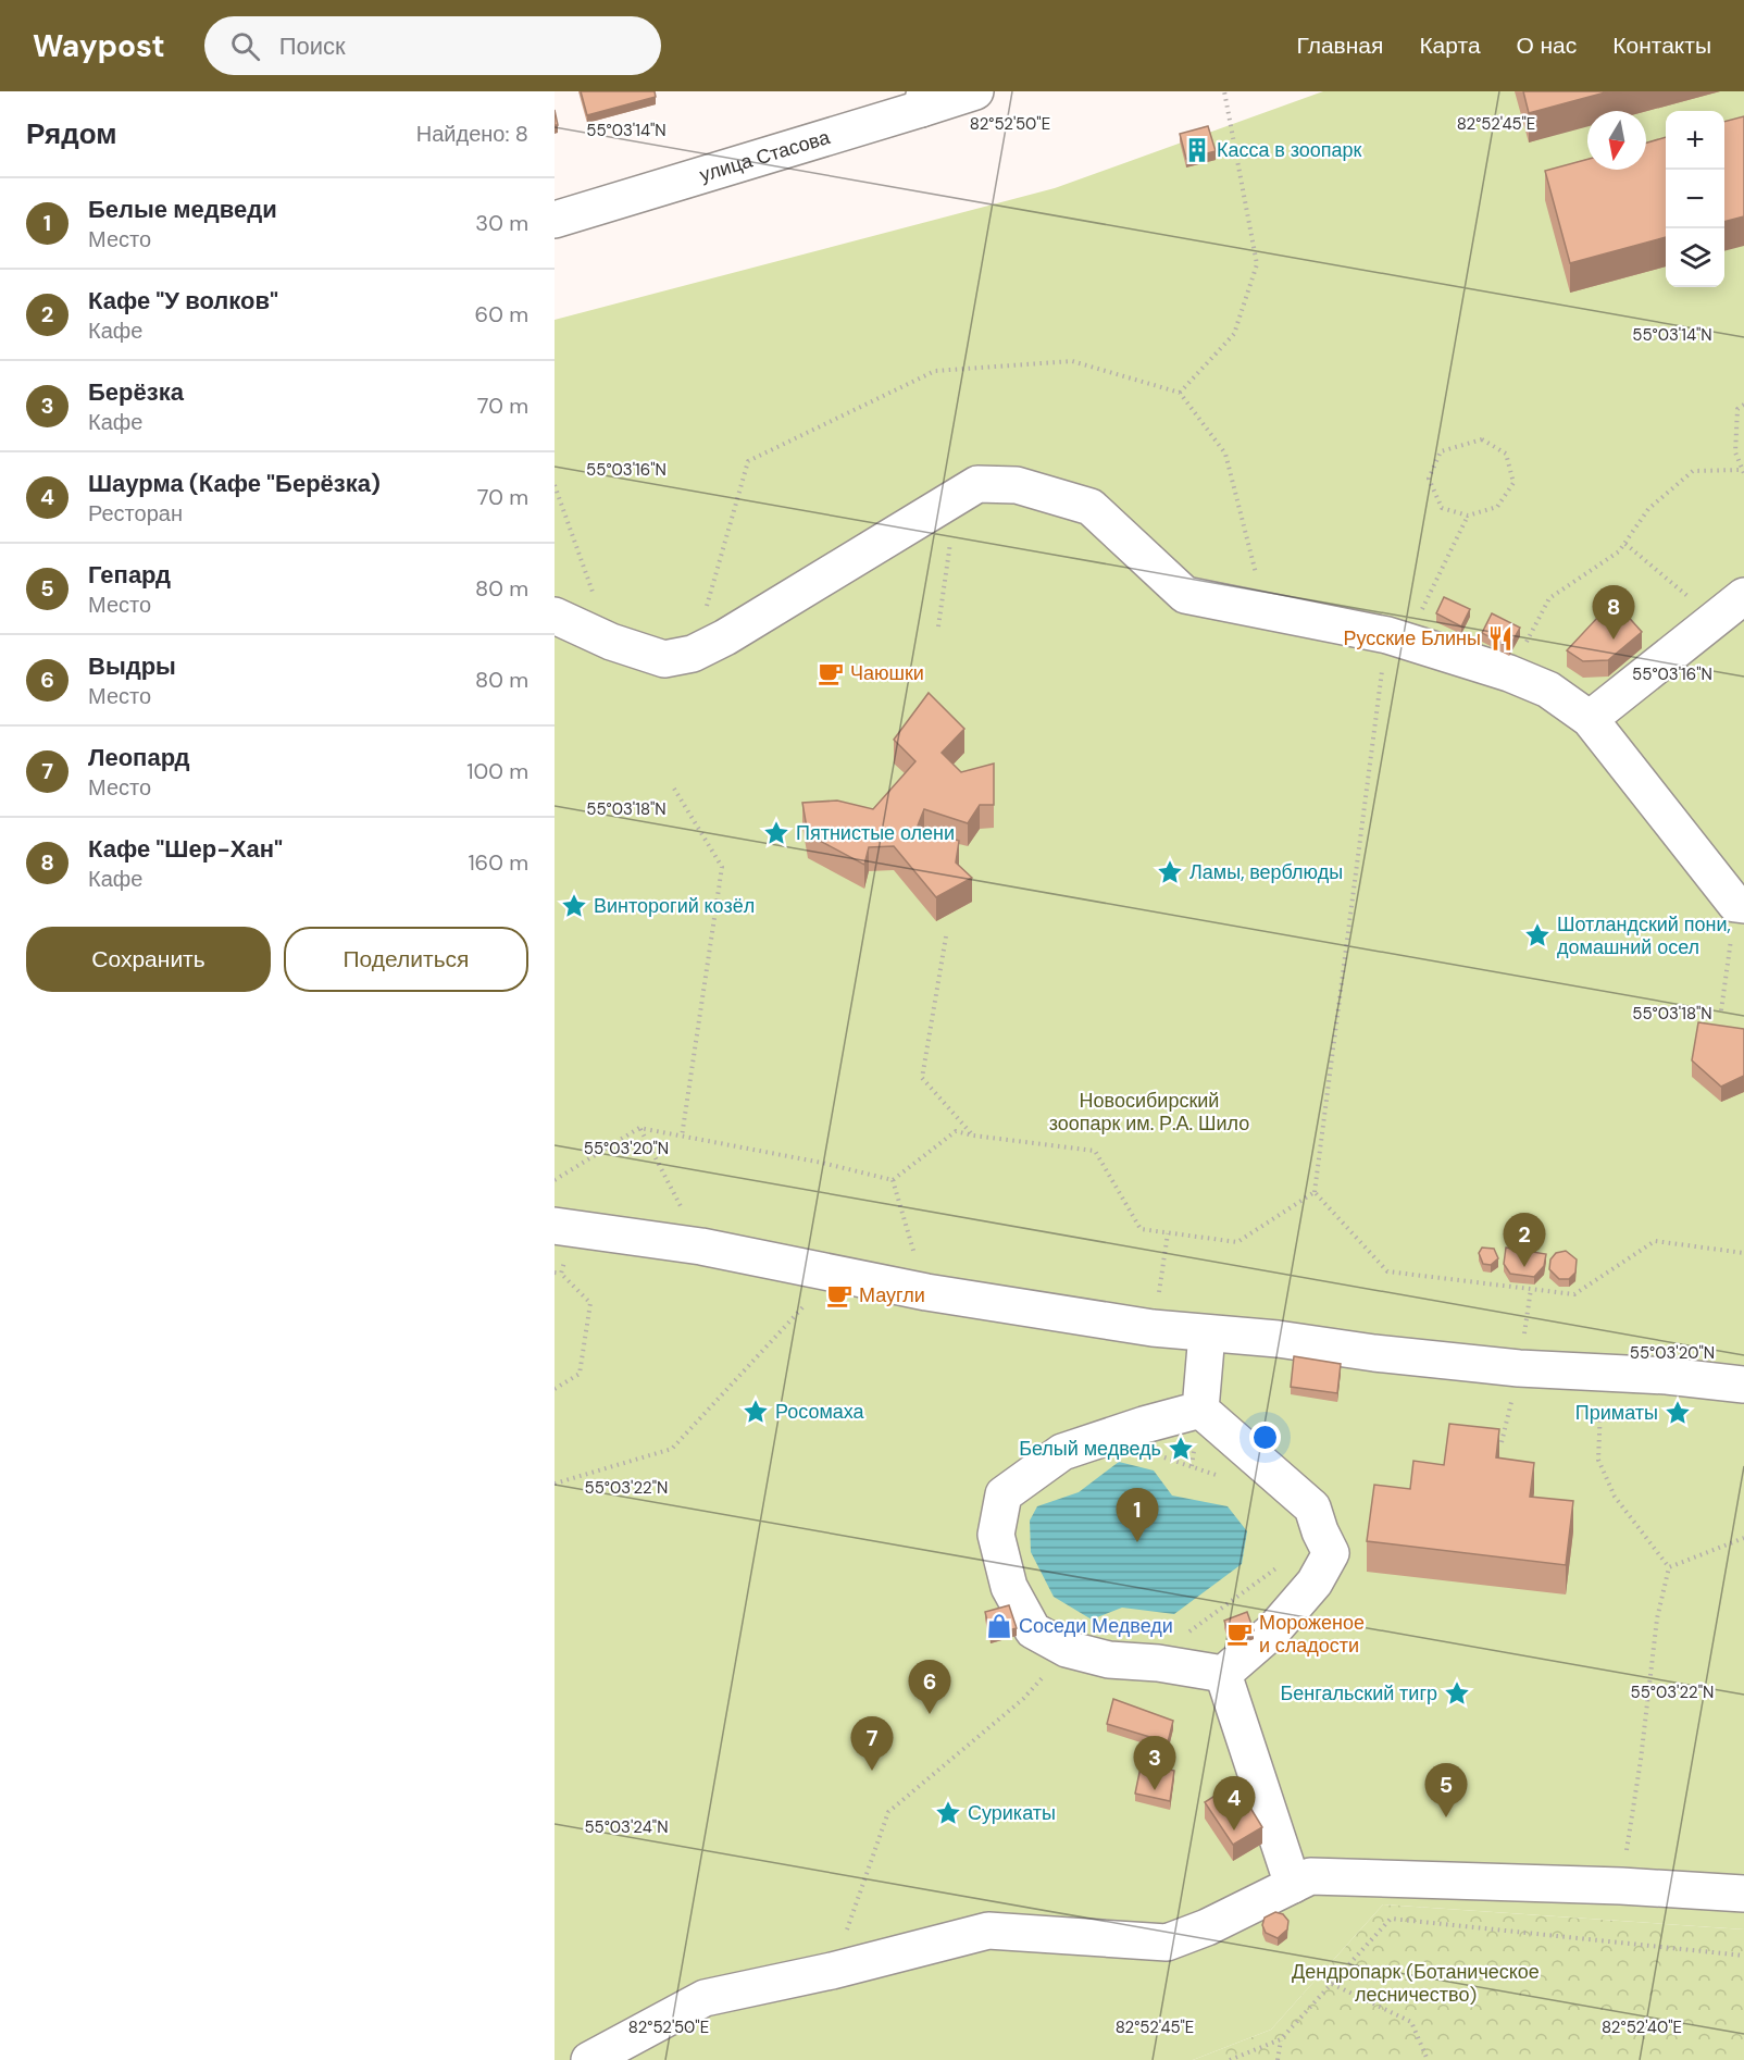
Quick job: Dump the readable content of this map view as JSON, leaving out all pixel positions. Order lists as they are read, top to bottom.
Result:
{
  "streets": {
    "street": ["улица Стасова"]
  },
  "parks": ["Новосибирский зоопарк им. Р.А. Шило", "Дендропарк (Ботаническое лесничество)"],
  "places": {
    "building": ["Касса в зоопарк"],
    "restaurant": ["Русские Блины"],
    "cafe": ["Чаюшки", "Маугли", "Мороженое и сладости"],
    "place": [
      "Пятнистые олени",
      "Ламы, верблюды",
      "Винторогий козёл",
      "Шотландский пони, домашний осел",
      "Росомаха",
      "Приматы",
      "Белый медведь",
      "Бенгальский тигр",
      "Сурикаты"
    ],
    "shop": ["Соседи Медведи"]
  },
  "north": "bottom",
  "page": {
    "header": "Waypost",
    "search": "Поиск",
    "nav": [
      "Главная",
      "Карта",
      "О нас",
      "Контакты"
    ],
    "heading": ["Рядом", "Найдено: 8"],
    "map_buttons": ["+", "−"],
    "list": [
      {
        "mark": "1",
        "name": "Белые медведи",
        "note": "Место",
        "value": "30 m"
      },
      {
        "mark": "2",
        "name": "Кафе \"У волков\"",
        "note": "Кафе",
        "value": "60 m"
      },
      {
        "mark": "3",
        "name": "Берёзка",
        "note": "Кафе",
        "value": "70 m"
      },
      {
        "mark": "4",
        "name": "Шаурма (Кафе \"Берёзка)",
        "note": "Ресторан",
        "value": "70 m"
      },
      {
        "mark": "5",
        "name": "Гепард",
        "note": "Место",
        "value": "80 m"
      },
      {
        "mark": "6",
        "name": "Выдры",
        "note": "Место",
        "value": "80 m"
      },
      {
        "mark": "7",
        "name": "Леопард",
        "note": "Место",
        "value": "100 m"
      },
      {
        "mark": "8",
        "name": "Кафе \"Шер-Хан\"",
        "note": "Кафе",
        "value": "160 m"
      }
    ],
    "pins": [
      "8",
      "2",
      "1",
      "6",
      "7",
      "3",
      "5",
      "4"
    ],
    "buttons": ["Сохранить", "Поделиться"]
  },
  "coordinates": [
    "82°52'50\"E",
    "82°52'45\"E",
    "55°03'14\"N",
    "55°03'16\"N",
    "55°03'18\"N",
    "55°03'20\"N",
    "55°03'22\"N",
    "55°03'24\"N",
    "82°52'40\"E"
  ]
}
